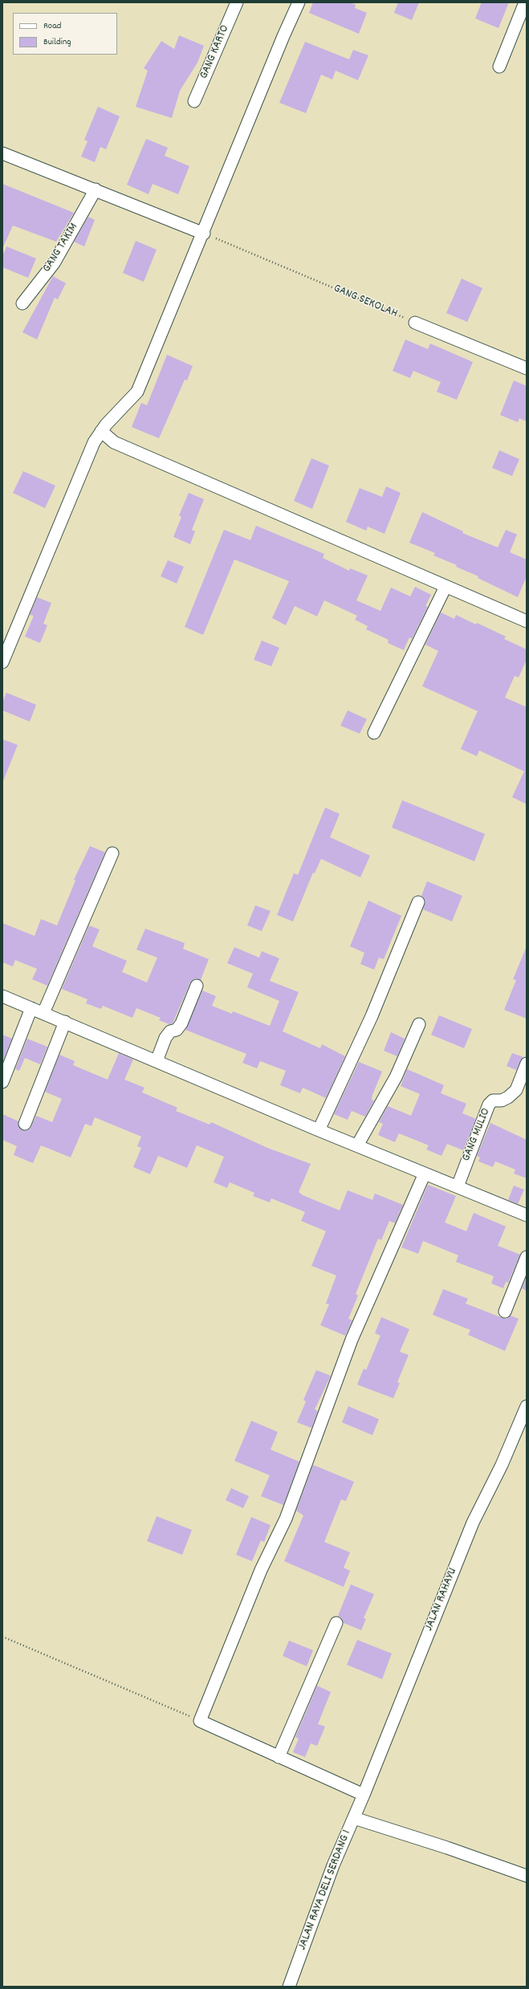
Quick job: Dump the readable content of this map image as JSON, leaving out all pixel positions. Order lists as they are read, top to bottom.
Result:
{
  "streets": {
    "street": [
      "GANG KARTO",
      "GANG TAKIM",
      "GANG MULIO",
      "JALAN RAHAYU",
      "JALAN RAYA DELI SERDANG 1"
    ],
    "path": ["GANG SEKOLAH"]
  },
  "crossings": [
    ["JALAN RAHAYU", "JALAN RAYA DELI SERDANG 1"]
  ],
  "legend": ["Road", "Building"]
}
